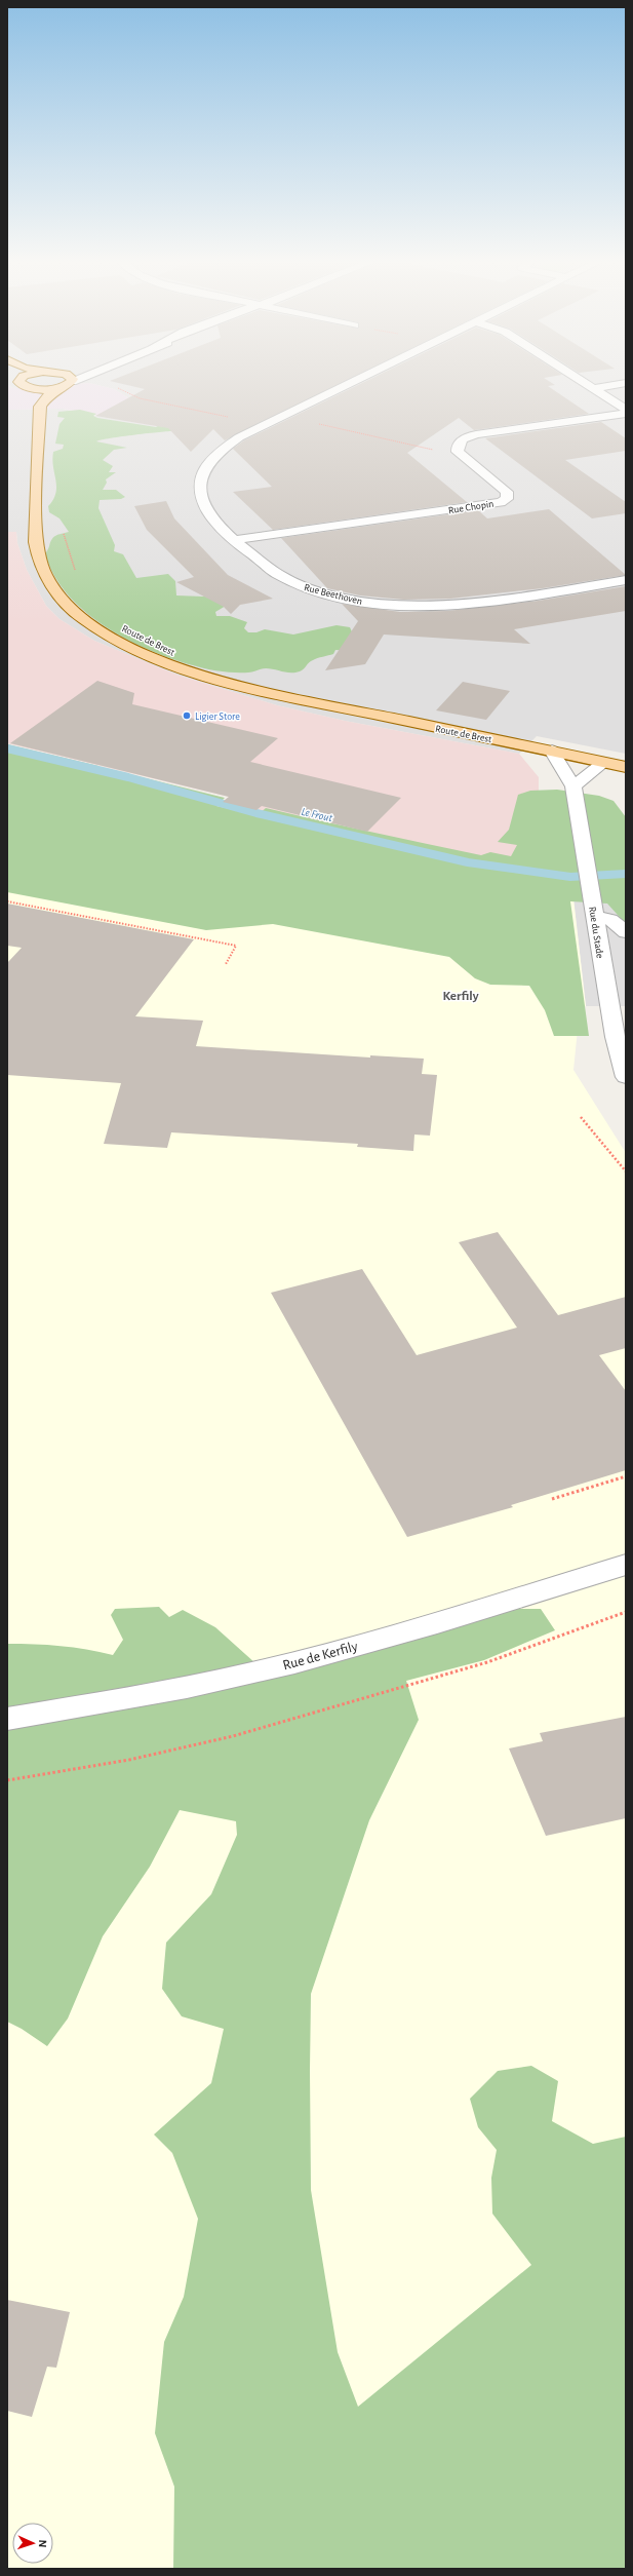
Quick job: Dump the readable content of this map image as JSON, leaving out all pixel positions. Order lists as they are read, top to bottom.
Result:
{
  "streets": {
    "main road": ["Route de Brest"],
    "street": [
      "Rue Chopin",
      "Rue Beethoven",
      "Rue du Stade",
      "Rue de Kerfily"
    ]
  },
  "crossings": [
    ["Rue Chopin", "Rue Beethoven"],
    ["Route de Brest", "Rue du Stade"]
  ],
  "districts": ["Kerfily"],
  "water": ["Le Frout"],
  "places": ["Ligier Store"],
  "north": "right"
}
